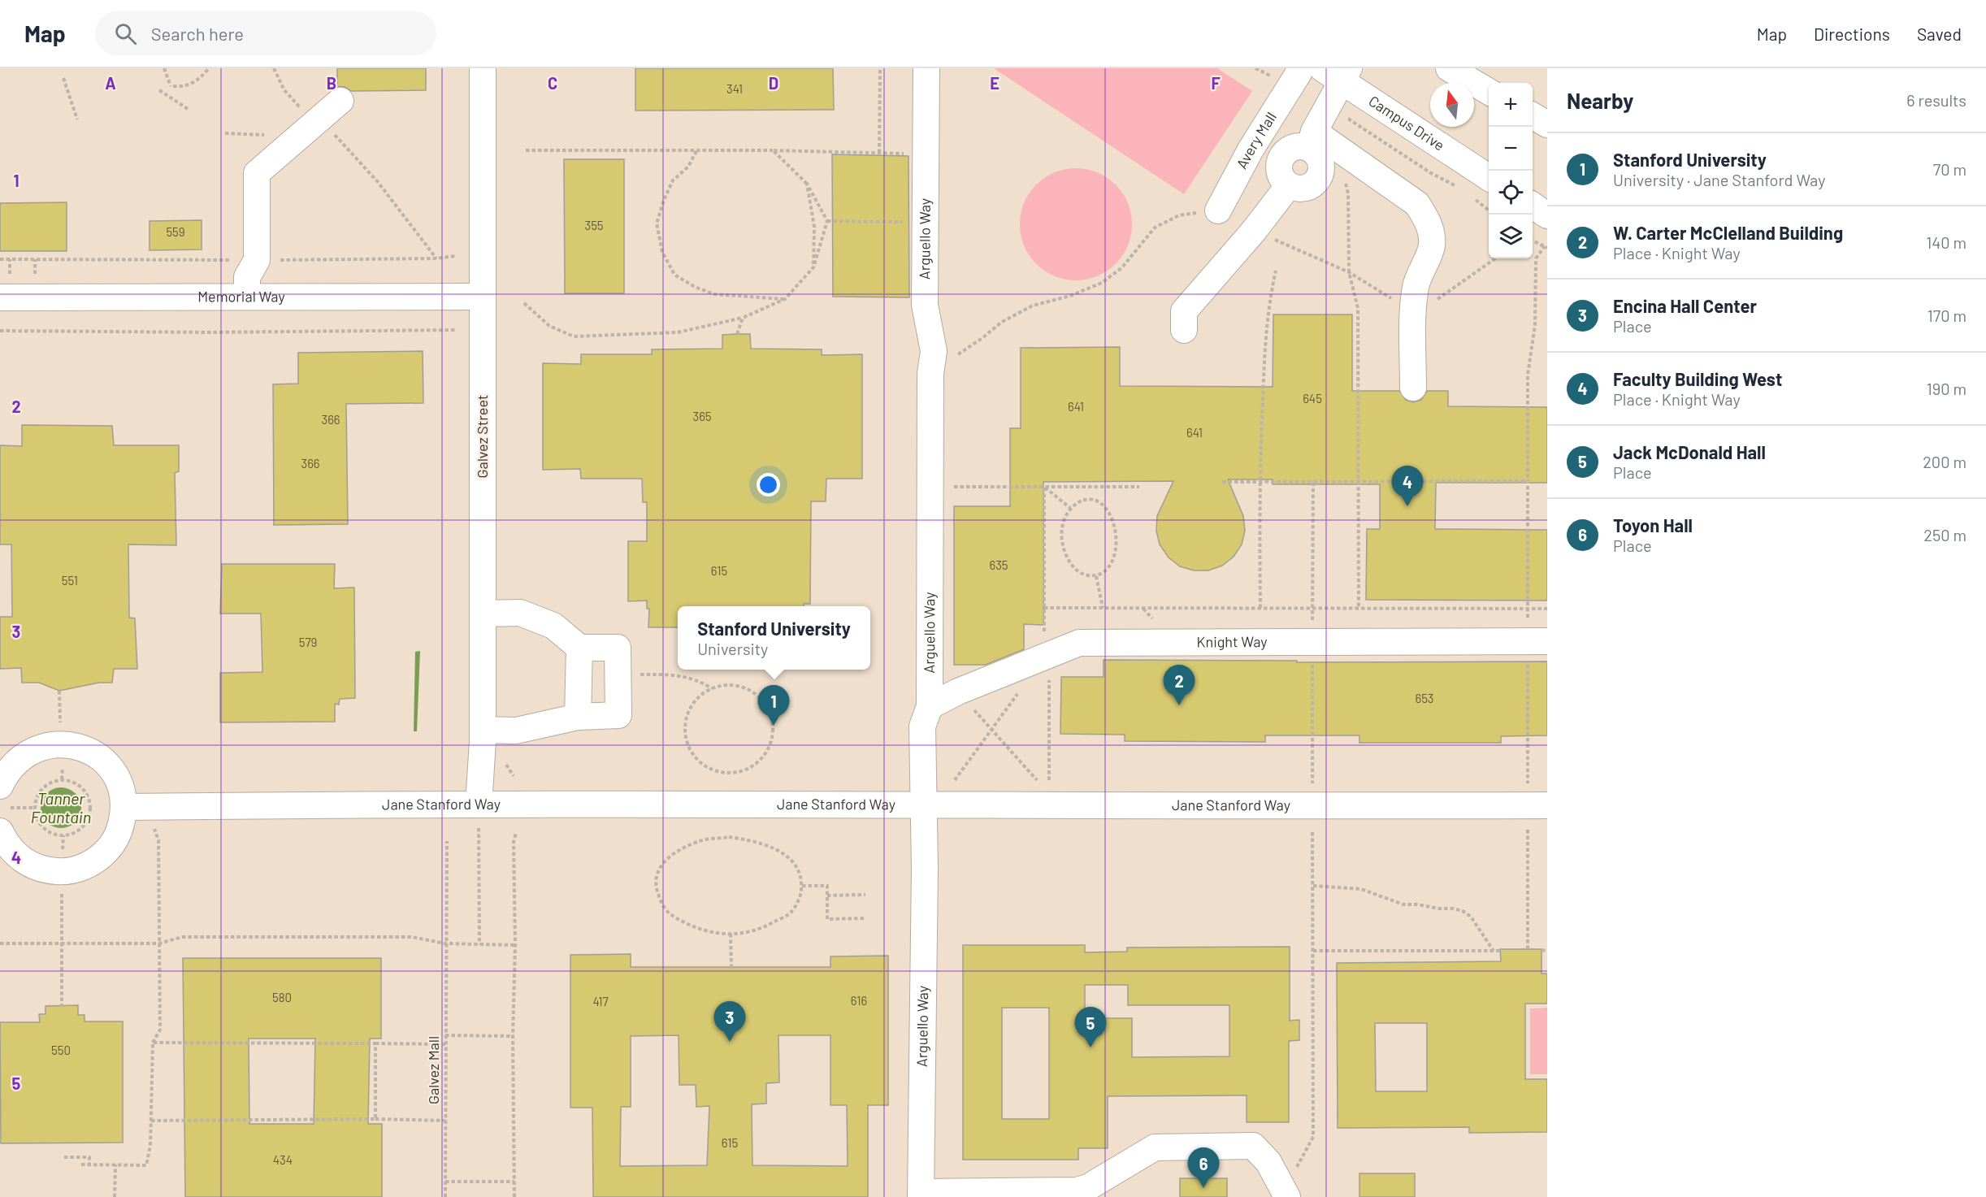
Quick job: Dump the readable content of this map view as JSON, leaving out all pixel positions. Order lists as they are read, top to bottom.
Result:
{
  "streets": {
    "street": [
      "Campus Drive",
      "Avery Mall",
      "Arguello Way",
      "Memorial Way",
      "Galvez Street",
      "Knight Way",
      "Jane Stanford Way"
    ],
    "path": ["Galvez Mall"]
  },
  "crossings": [
    ["Campus Drive", "Avery Mall"],
    ["Arguello Way", "Knight Way"],
    ["Arguello Way", "Jane Stanford Way"],
    ["Memorial Way", "Galvez Street"],
    ["Galvez Street", "Jane Stanford Way"]
  ],
  "water": ["Tanner Fountain"],
  "house_numbers": [
    "341",
    "355",
    "559",
    "645",
    "641",
    "365",
    "366",
    "641",
    "366",
    "635",
    "615",
    "551",
    "579",
    "653",
    "580",
    "616",
    "417",
    "550",
    "615",
    "434"
  ],
  "north": "top",
  "page": {
    "header": "Map",
    "search": "Search here",
    "nav": ["Map", "Directions", "Saved"],
    "heading": ["Nearby", "6 results"],
    "map_buttons": ["+", "−"],
    "list": [
      {
        "mark": "1",
        "name": "Stanford University",
        "note": "University · Jane Stanford Way",
        "value": "70 m"
      },
      {
        "mark": "2",
        "name": "W. Carter McClelland Building",
        "note": "Place · Knight Way",
        "value": "140 m"
      },
      {
        "mark": "3",
        "name": "Encina Hall Center",
        "note": "Place",
        "value": "170 m"
      },
      {
        "mark": "4",
        "name": "Faculty Building West",
        "note": "Place · Knight Way",
        "value": "190 m"
      },
      {
        "mark": "5",
        "name": "Jack McDonald Hall",
        "note": "Place",
        "value": "200 m"
      },
      {
        "mark": "6",
        "name": "Toyon Hall",
        "note": "Place",
        "value": "250 m"
      }
    ],
    "pins": [
      "4",
      "2",
      "1",
      "3",
      "5",
      "6"
    ],
    "popup": ["Stanford University", "University"]
  },
  "grid": {
    "columns": [
      "A",
      "B",
      "C",
      "D",
      "E",
      "F"
    ],
    "rows": [
      "1",
      "2",
      "3",
      "4",
      "5"
    ]
  }
}
